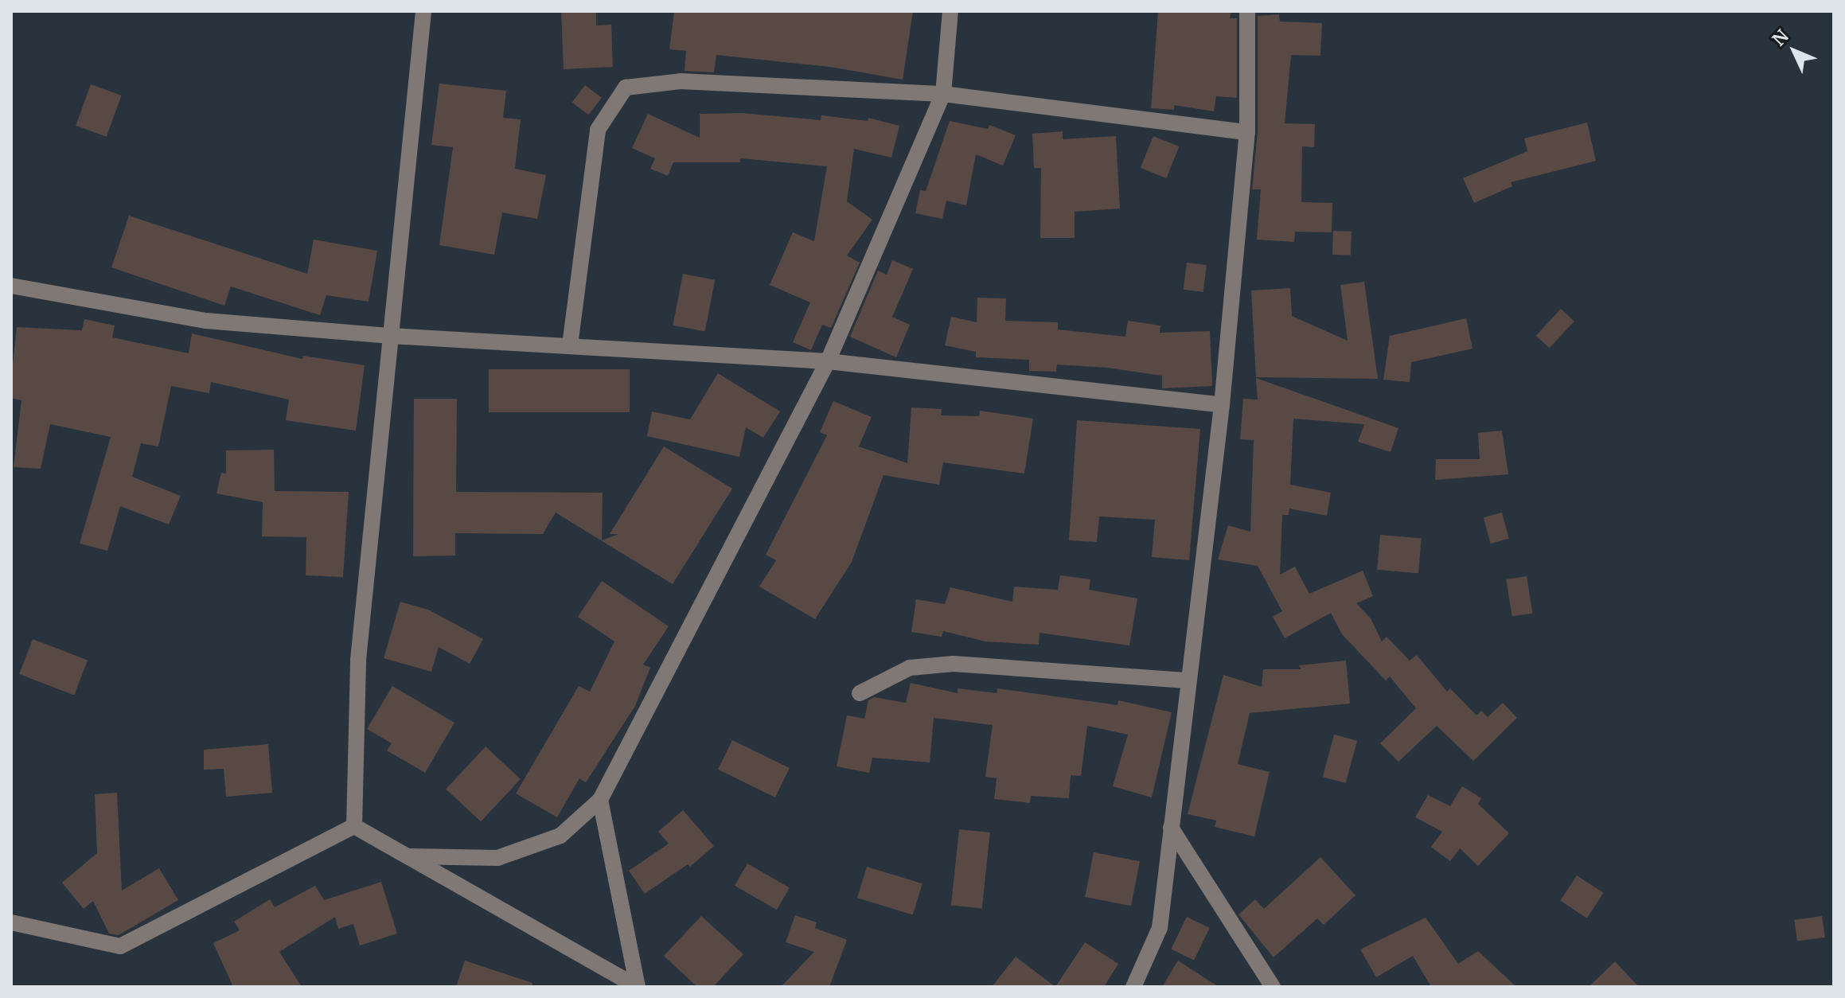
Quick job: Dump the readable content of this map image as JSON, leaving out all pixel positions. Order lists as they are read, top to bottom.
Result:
{
  "north": "top left"
}
